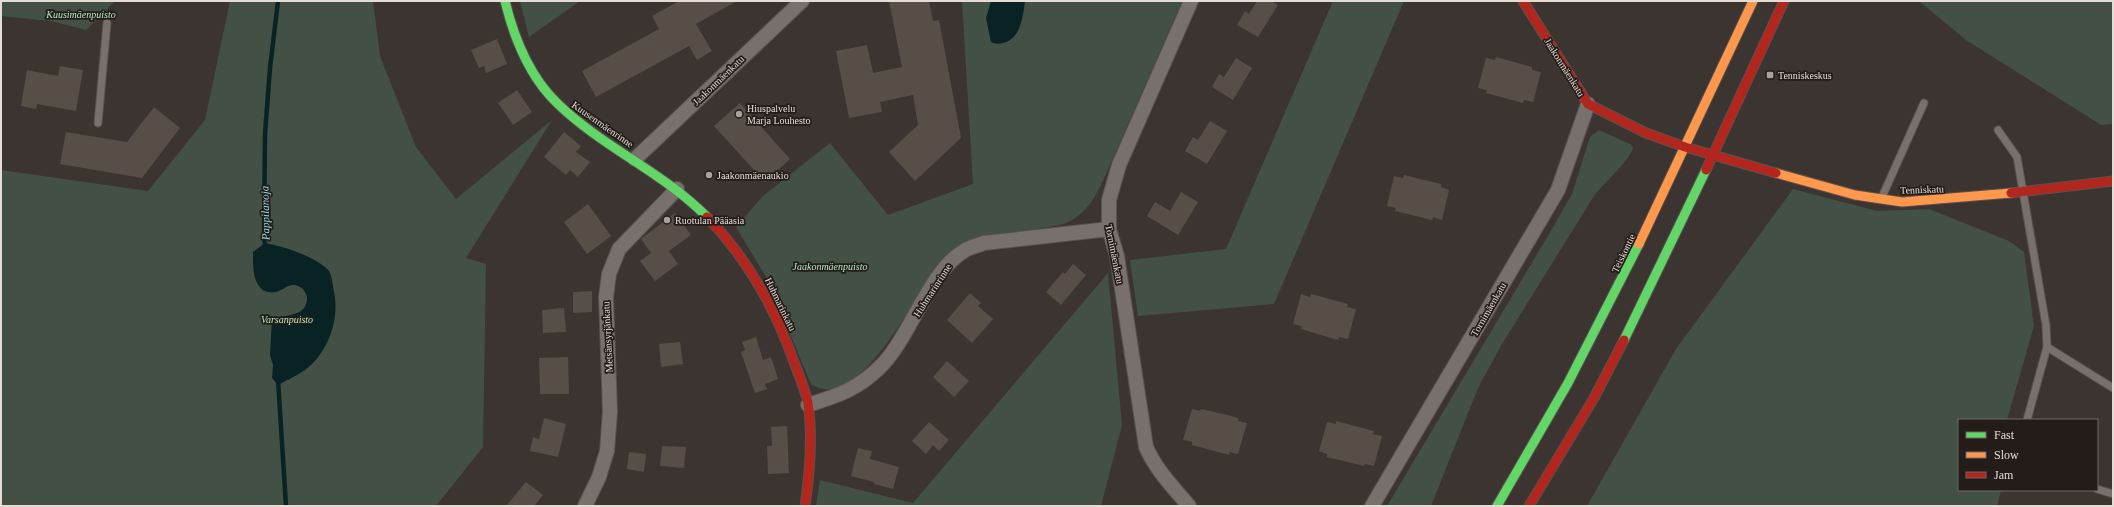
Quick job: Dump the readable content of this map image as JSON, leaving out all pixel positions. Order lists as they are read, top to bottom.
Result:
{
  "streets": {
    "main road": [
      "Jaakonmäenkatu",
      "Kuusenmäenrinne",
      "Tenniskatu",
      "Teiskontie",
      "Huhmarinkatu"
    ],
    "street": ["Tornimäenkatu", "Huhmarinrinne", "Metsänsyrjänkatu"]
  },
  "crossings": [
    ["Jaakonmäenkatu", "Kuusenmäenrinne"],
    ["Jaakonmäenkatu", "Tenniskatu"],
    ["Jaakonmäenkatu", "Teiskontie"],
    ["Jaakonmäenkatu", "Tornimäenkatu"],
    ["Jaakonmäenkatu", "Huhmarinkatu"],
    ["Kuusenmäenrinne", "Huhmarinkatu"],
    ["Tornimäenkatu", "Huhmarinrinne"],
    ["Huhmarinrinne", "Huhmarinkatu"],
    ["Huhmarinkatu", "Metsänsyrjänkatu"]
  ],
  "water": ["Pappilanoja"],
  "parks": ["Kuusimäenpuisto", "Jaakonmäenpuisto", "Varsanpuisto"],
  "places": {
    "transit": ["Tenniskeskus"],
    "other": ["Hiuspalvelu Marja Louhesto", "Jaakonmäenaukio", "Ruotulan Pääasia"]
  },
  "legend": ["Fast", "Slow", "Jam"]
}
